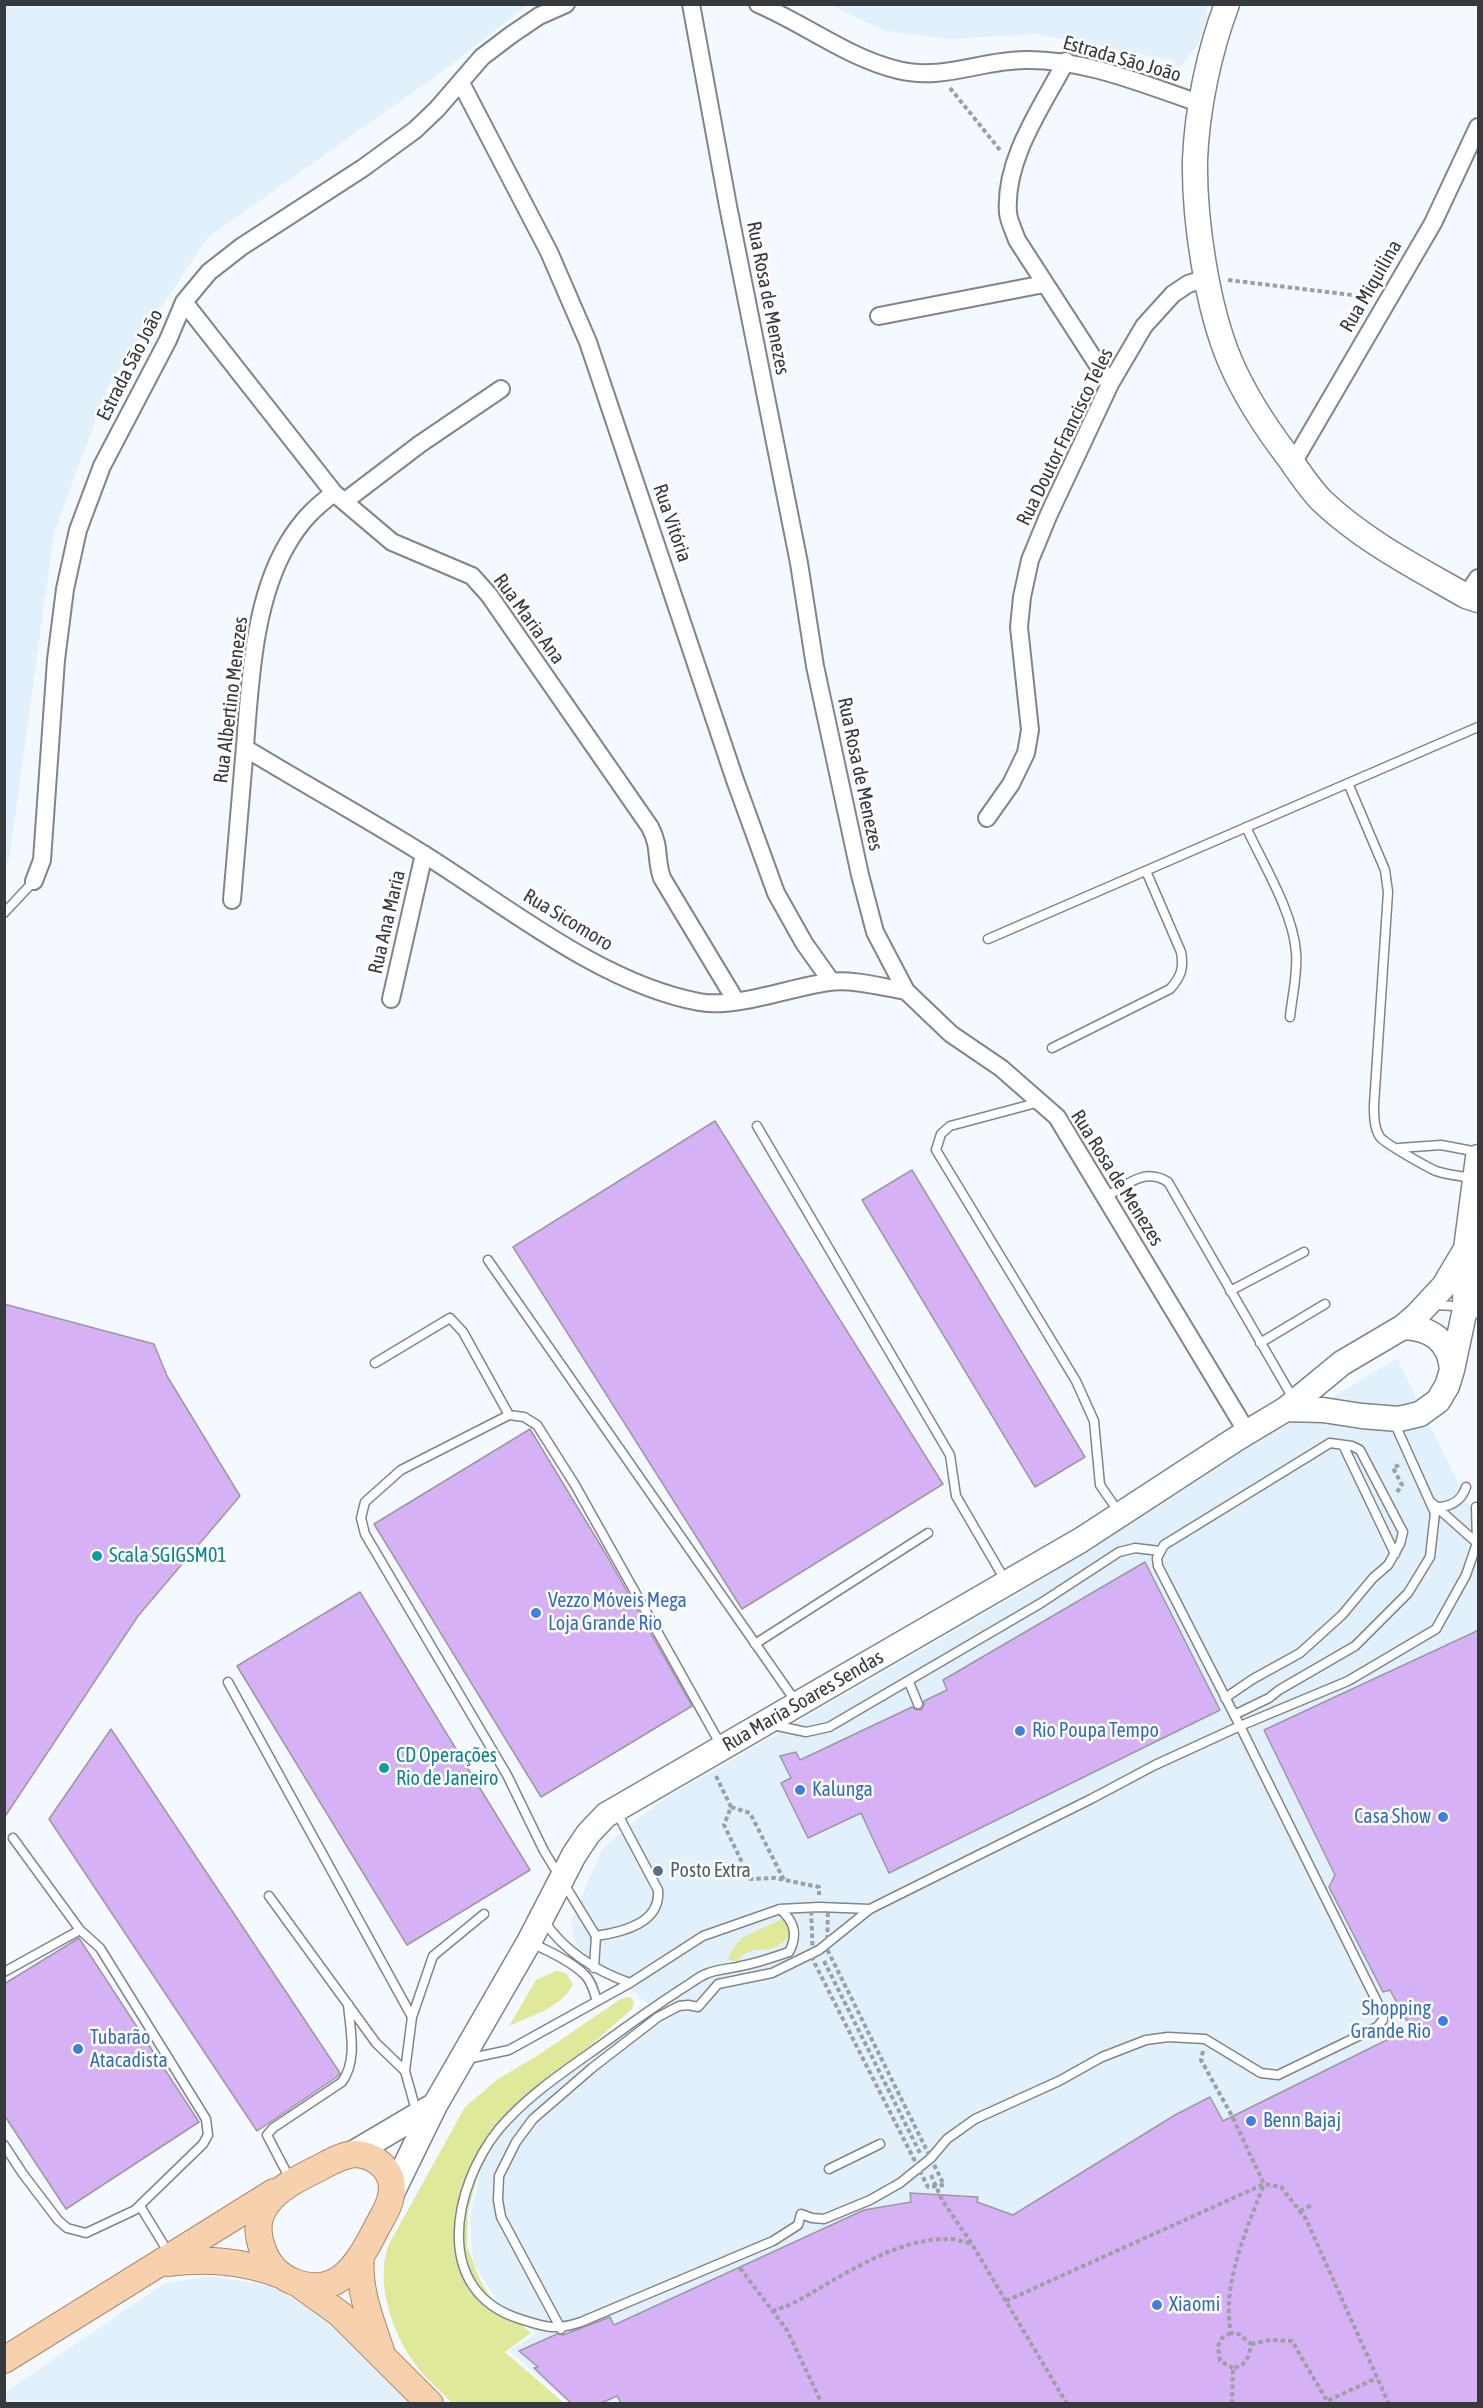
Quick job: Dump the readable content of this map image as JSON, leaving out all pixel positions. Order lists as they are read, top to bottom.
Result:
{
  "streets": {
    "main road": ["Rua Maria Soares Sendas"],
    "street": [
      "Estrada São João",
      "Rua Miquilina",
      "Rua Rosa de Menezes",
      "Rua Doutor Francisco Teles",
      "Rua Vitória",
      "Rua Maria Ana",
      "Rua Albertino Menezes",
      "Rua Sicomoro",
      "Rua Ana Maria"
    ]
  },
  "crossings": [
    ["Estrada São João", "Rua Vitória"],
    ["Estrada São João", "Rua Maria Ana"],
    ["Rua Rosa de Menezes", "Rua Sicomoro"],
    ["Rua Rosa de Menezes", "Rua Maria Soares Sendas"],
    ["Rua Vitória", "Rua Sicomoro"],
    ["Rua Maria Ana", "Rua Albertino Menezes"],
    ["Rua Maria Ana", "Rua Sicomoro"],
    ["Rua Albertino Menezes", "Rua Sicomoro"],
    ["Rua Sicomoro", "Rua Ana Maria"]
  ],
  "places": [
    "Scala SGIGSM01",
    "Vezzo Móveis Mega Loja Grande Rio",
    "Rio Poupa Tempo",
    "CD Operações Rio de Janeiro",
    "Kalunga",
    "Casa Show",
    "Posto Extra",
    "Shopping Grande Rio",
    "Tubarão Atacadista",
    "Benn Bajaj",
    "Xiaomi"
  ]
}
